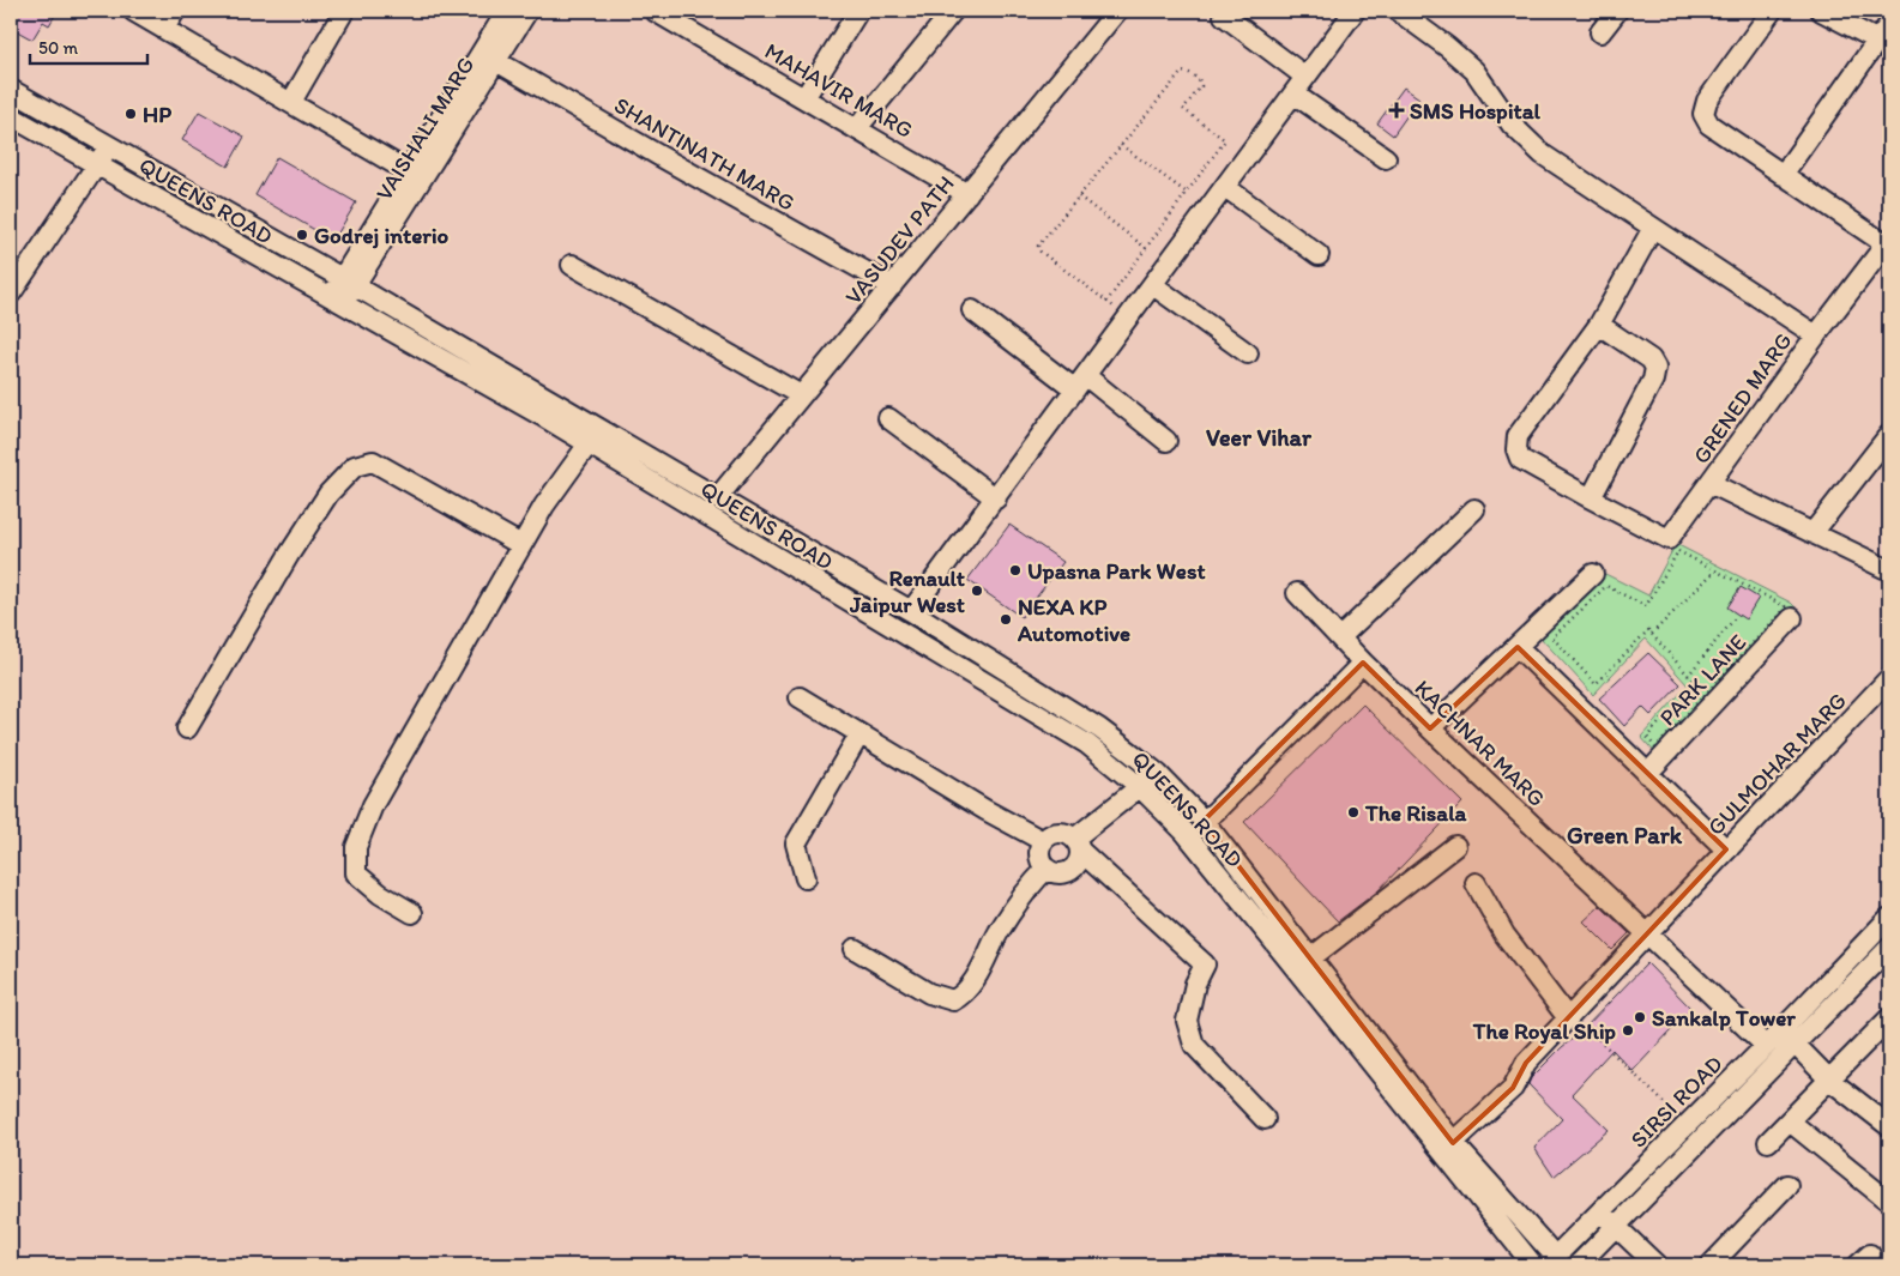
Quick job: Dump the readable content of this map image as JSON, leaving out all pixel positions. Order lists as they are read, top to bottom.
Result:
{
  "streets": {
    "street": [
      "MAHAVIR MARG",
      "VAISHALI MARG",
      "SHANTINATH MARG",
      "QUEENS ROAD",
      "VASUDEV PATH",
      "GRENED MARG",
      "PARK LANE",
      "KACHNAR MARG",
      "GULMOHAR MARG",
      "SIRSI ROAD"
    ]
  },
  "crossings": [
    ["MAHAVIR MARG", "VASUDEV PATH"],
    ["VAISHALI MARG", "SHANTINATH MARG"],
    ["VAISHALI MARG", "QUEENS ROAD"],
    ["SHANTINATH MARG", "VASUDEV PATH"],
    ["QUEENS ROAD", "VASUDEV PATH"],
    ["QUEENS ROAD", "GULMOHAR MARG"],
    ["QUEENS ROAD", "SIRSI ROAD"],
    ["KACHNAR MARG", "GULMOHAR MARG"],
    ["KACHNAR MARG", "SIRSI ROAD"]
  ],
  "districts": ["Veer Vihar", "Green Park"],
  "places": {
    "health": ["SMS Hospital"],
    "other": [
      "HP",
      "Godrej interio",
      "Upasna Park West",
      "Renault Jaipur West",
      "NEXA KP Automotive",
      "The Risala",
      "Sankalp Tower",
      "The Royal Ship"
    ]
  },
  "scale_bar": "50 m"
}
